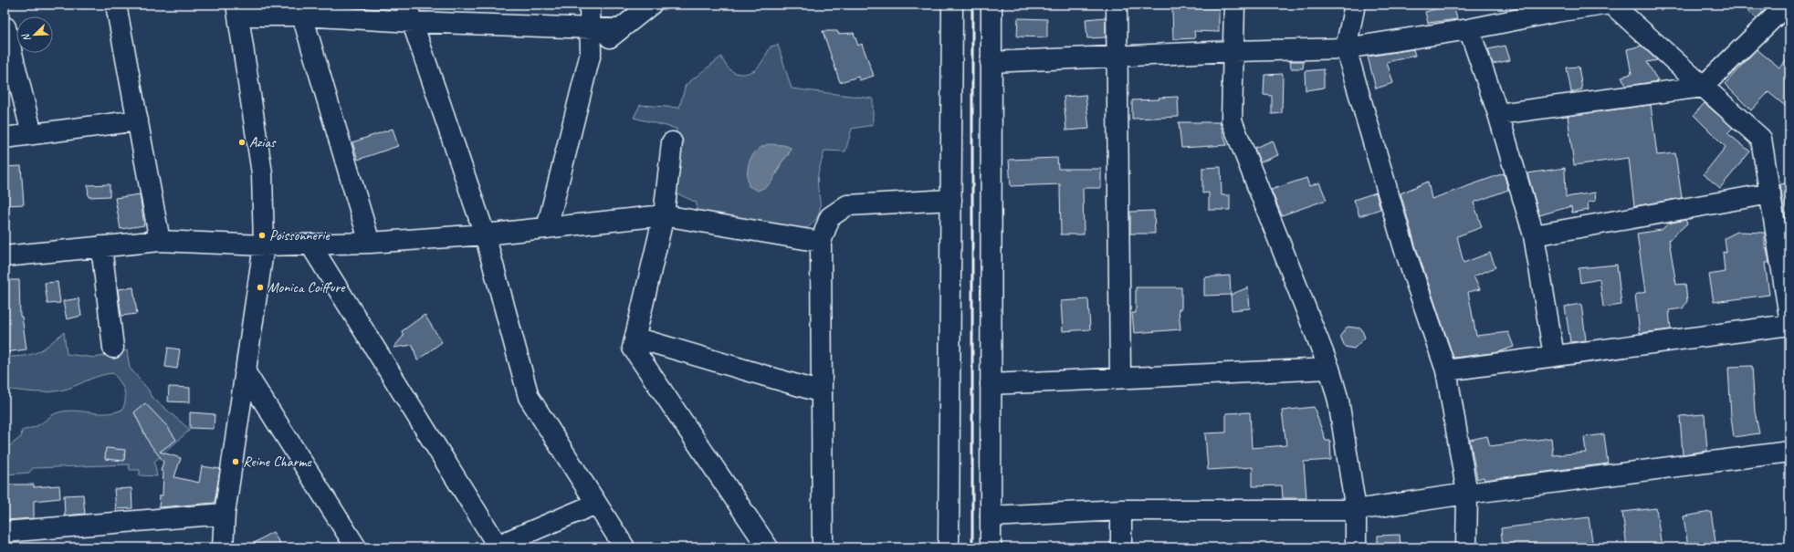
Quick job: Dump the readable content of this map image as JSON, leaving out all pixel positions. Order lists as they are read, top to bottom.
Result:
{
  "places": [
    "Azias",
    "Poissonnerie",
    "Monica Coiffure",
    "Reine Charme"
  ],
  "north": "bottom left"
}
